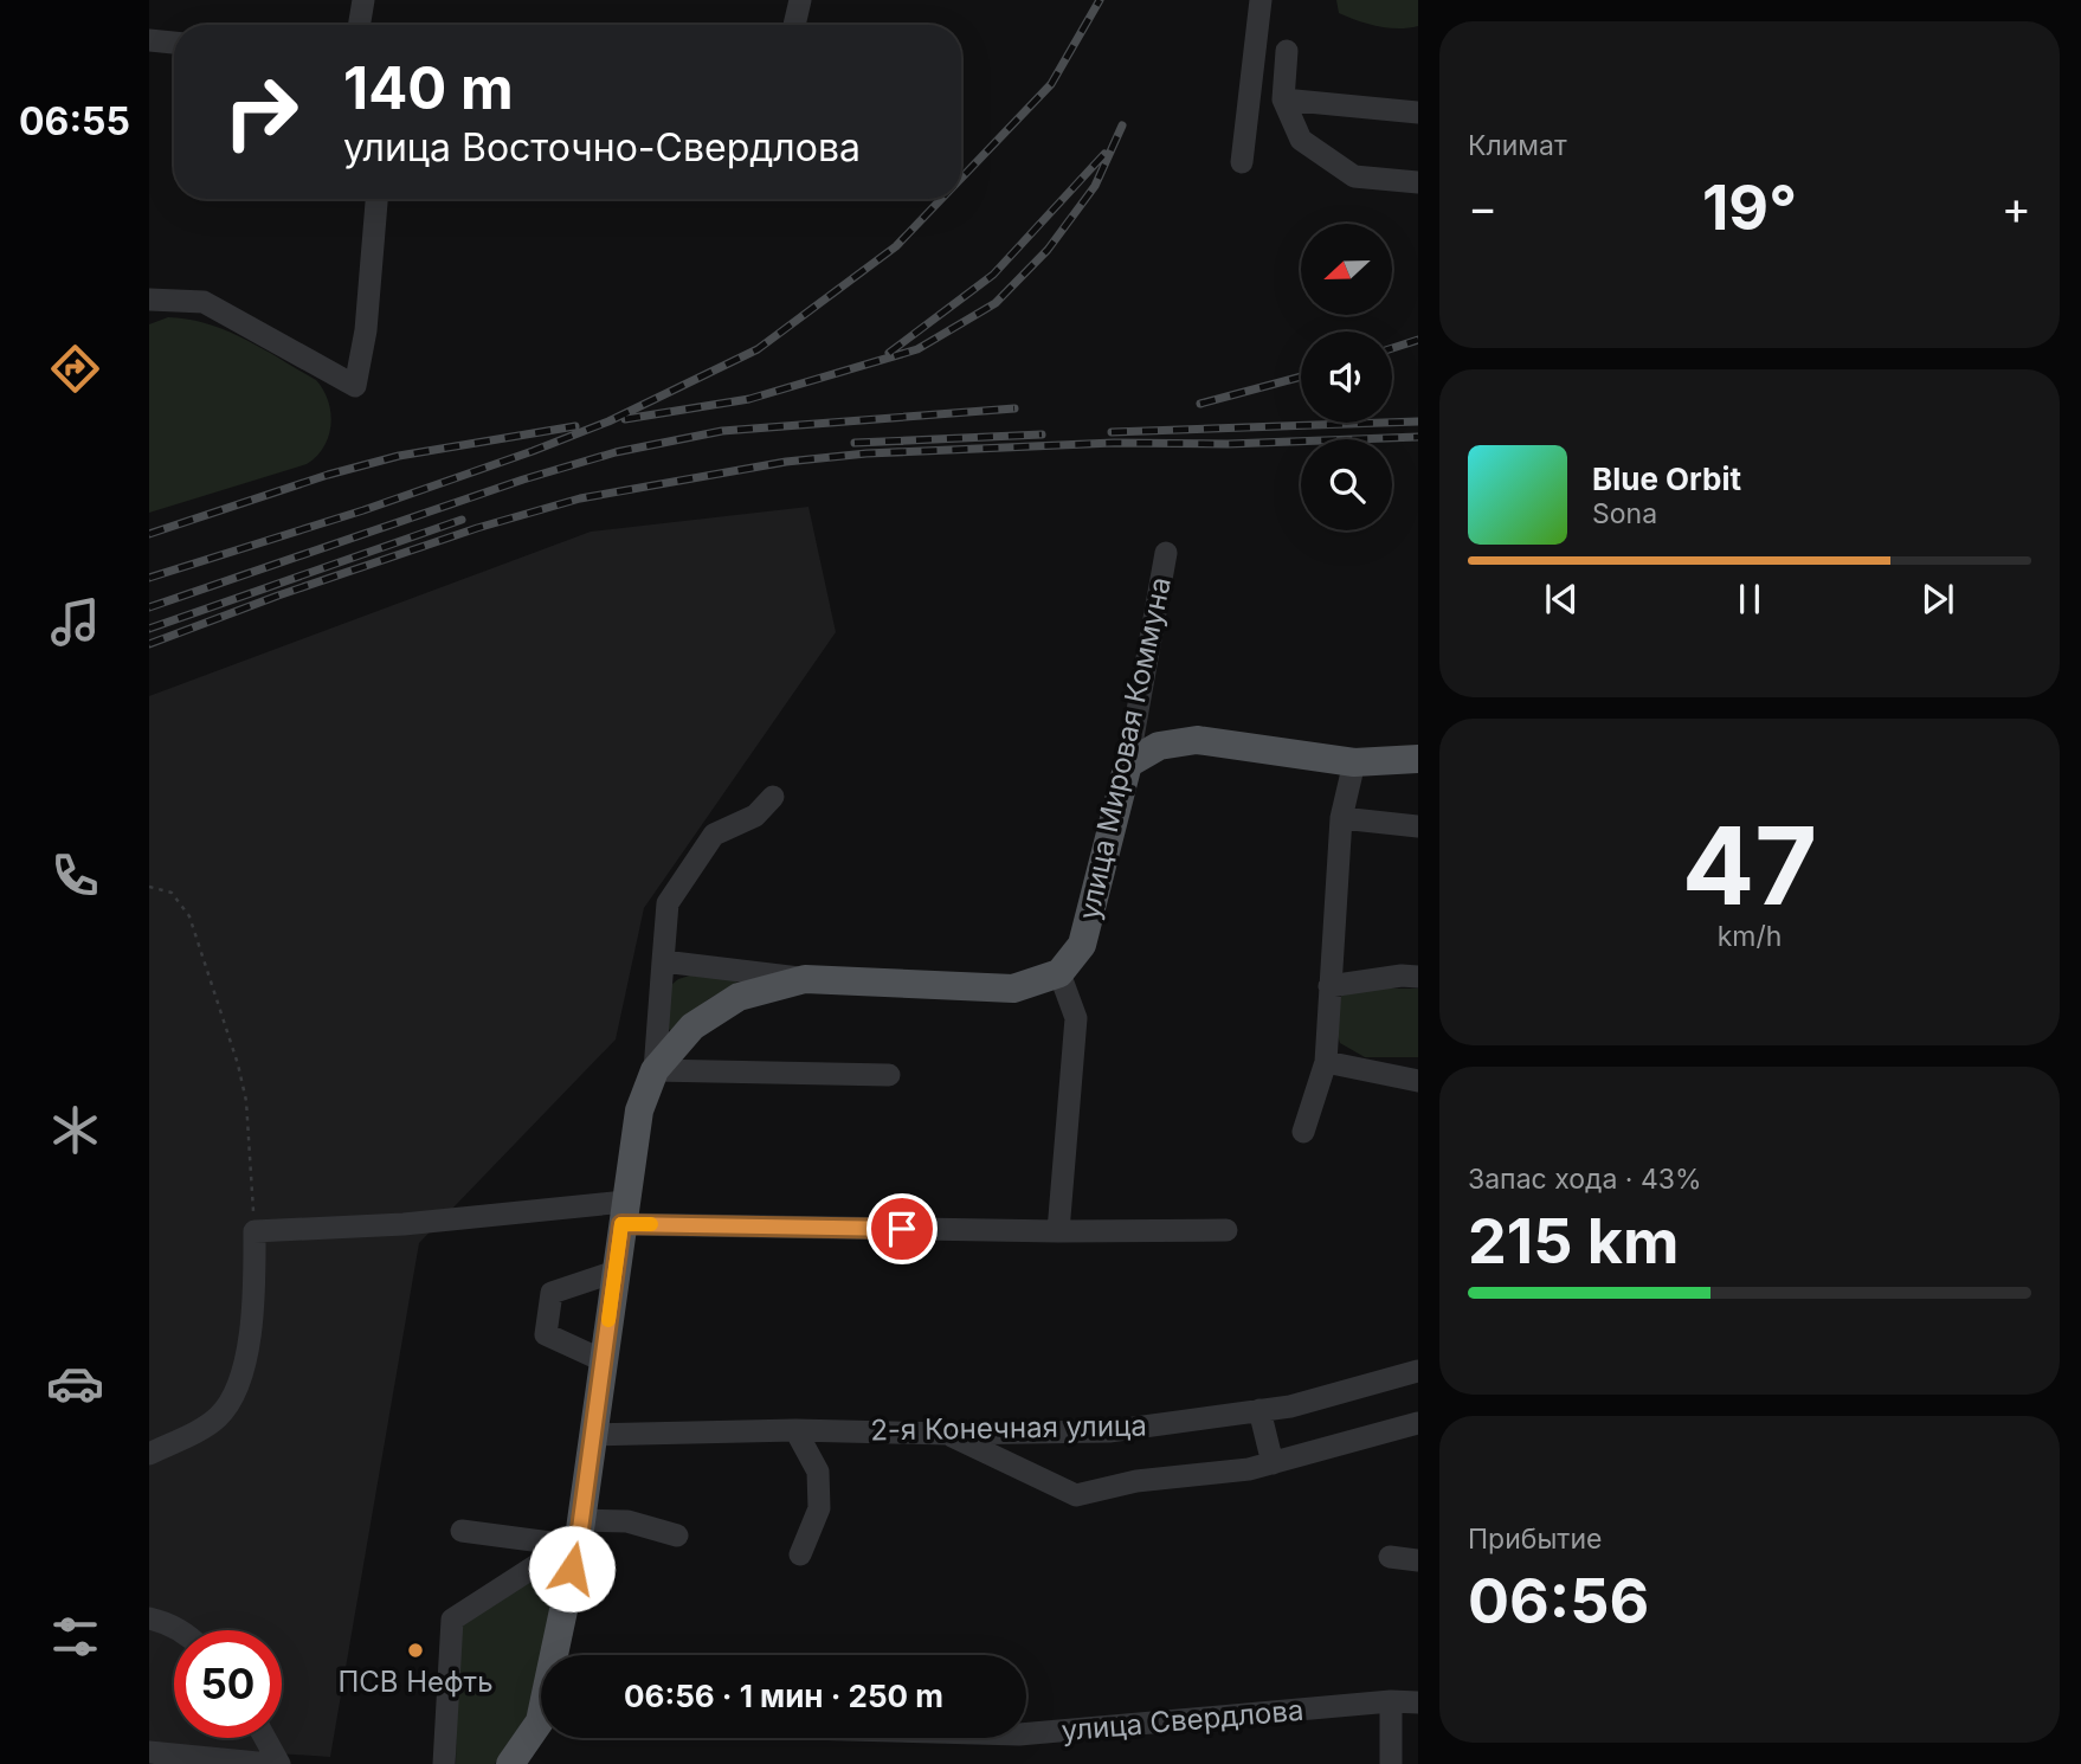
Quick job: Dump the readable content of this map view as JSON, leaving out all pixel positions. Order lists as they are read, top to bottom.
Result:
{
  "streets": {
    "main road": ["улица Мировая Коммуна"],
    "street": ["2-я Конечная улица", "улица Свердлова"]
  },
  "places": ["ПСВ Нефть"],
  "north": "left",
  "page": {
    "tabs": "06:55",
    "tile": [
      "Климат",
      ["47", "km/h"],
      ["Запас хода · 43%", "215 km"],
      ["Прибытие", "06:56"]
    ],
    "turn": ["140 m", "улица Восточно-Свердлова"],
    "heat": ["−", "19°", "+"],
    "song": ["Blue Orbit", "Sona"],
    "limit": "50",
    "trip": "06:56 · 1 мин · 250 m"
  }
}
